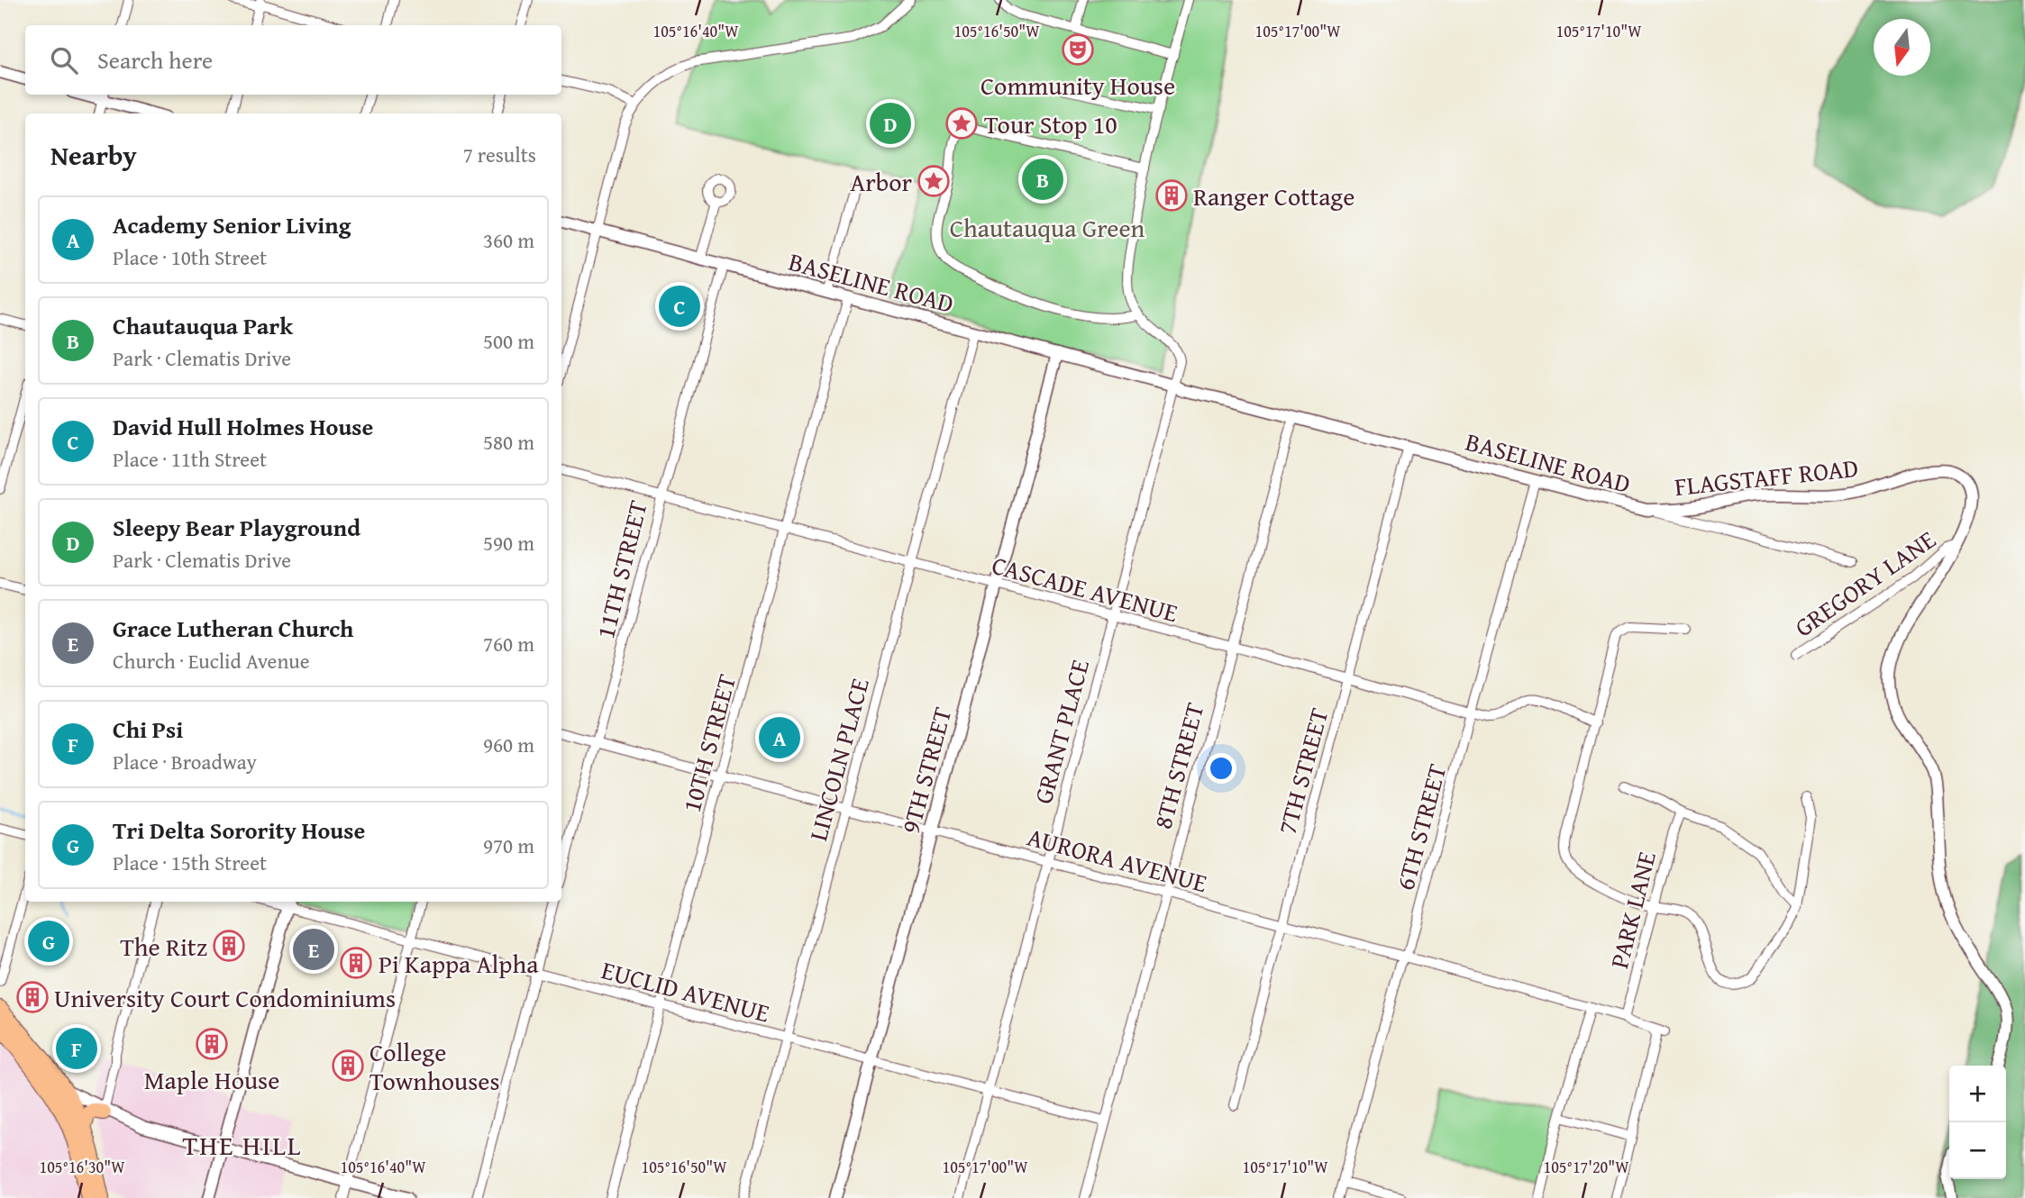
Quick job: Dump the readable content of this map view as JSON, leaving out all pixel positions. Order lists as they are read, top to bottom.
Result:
{
  "streets": {
    "street": [
      "BASELINE ROAD",
      "FLAGSTAFF ROAD",
      "11TH STREET",
      "GREGORY LANE",
      "CASCADE AVENUE",
      "GRANT PLACE",
      "10TH STREET",
      "LINCOLN PLACE",
      "8TH STREET",
      "9TH STREET",
      "7TH STREET",
      "6TH STREET",
      "AURORA AVENUE",
      "PARK LANE",
      "EUCLID AVENUE"
    ]
  },
  "crossings": [
    ["BASELINE ROAD", "FLAGSTAFF ROAD"],
    ["BASELINE ROAD", "11TH STREET"],
    ["BASELINE ROAD", "GRANT PLACE"],
    ["BASELINE ROAD", "10TH STREET"],
    ["BASELINE ROAD", "LINCOLN PLACE"],
    ["BASELINE ROAD", "8TH STREET"],
    ["BASELINE ROAD", "9TH STREET"],
    ["BASELINE ROAD", "7TH STREET"],
    ["BASELINE ROAD", "6TH STREET"],
    ["FLAGSTAFF ROAD", "GREGORY LANE"],
    ["11TH STREET", "CASCADE AVENUE"],
    ["11TH STREET", "AURORA AVENUE"],
    ["CASCADE AVENUE", "GRANT PLACE"],
    ["CASCADE AVENUE", "10TH STREET"],
    ["CASCADE AVENUE", "LINCOLN PLACE"],
    ["CASCADE AVENUE", "8TH STREET"],
    ["CASCADE AVENUE", "9TH STREET"],
    ["CASCADE AVENUE", "7TH STREET"],
    ["CASCADE AVENUE", "6TH STREET"],
    ["GRANT PLACE", "AURORA AVENUE"],
    ["GRANT PLACE", "EUCLID AVENUE"],
    ["10TH STREET", "AURORA AVENUE"],
    ["10TH STREET", "EUCLID AVENUE"],
    ["LINCOLN PLACE", "AURORA AVENUE"],
    ["LINCOLN PLACE", "EUCLID AVENUE"],
    ["8TH STREET", "AURORA AVENUE"],
    ["8TH STREET", "EUCLID AVENUE"],
    ["9TH STREET", "AURORA AVENUE"],
    ["9TH STREET", "EUCLID AVENUE"],
    ["7TH STREET", "AURORA AVENUE"],
    ["6TH STREET", "AURORA AVENUE"],
    ["AURORA AVENUE", "PARK LANE"]
  ],
  "districts": ["THE HILL"],
  "parks": ["Chautauqua Green"],
  "places": {
    "theatre": ["Community House"],
    "place": ["Tour Stop 10", "Arbor"],
    "building": [
      "Ranger Cottage",
      "The Ritz",
      "Pi Kappa Alpha",
      "University Court Condominiums",
      "Maple House",
      "College Townhouses"
    ]
  },
  "north": "bottom",
  "page": {
    "search": "Search here",
    "pins": [
      "D",
      "B",
      "C",
      "A",
      "G",
      "E",
      "F"
    ],
    "heading": ["Nearby", "7 results"],
    "list": [
      {
        "mark": "A",
        "name": "Academy Senior Living",
        "note": "Place · 10th Street",
        "value": "360 m"
      },
      {
        "mark": "B",
        "name": "Chautauqua Park",
        "note": "Park · Clematis Drive",
        "value": "500 m"
      },
      {
        "mark": "C",
        "name": "David Hull Holmes House",
        "note": "Place · 11th Street",
        "value": "580 m"
      },
      {
        "mark": "D",
        "name": "Sleepy Bear Playground",
        "note": "Park · Clematis Drive",
        "value": "590 m"
      },
      {
        "mark": "E",
        "name": "Grace Lutheran Church",
        "note": "Church · Euclid Avenue",
        "value": "760 m"
      },
      {
        "mark": "F",
        "name": "Chi Psi",
        "note": "Place · Broadway",
        "value": "960 m"
      },
      {
        "mark": "G",
        "name": "Tri Delta Sorority House",
        "note": "Place · 15th Street",
        "value": "970 m"
      }
    ],
    "map_buttons": ["+", "−"]
  },
  "coordinates": [
    "105°16'40\"W",
    "105°16'50\"W",
    "105°17'00\"W",
    "105°17'10\"W",
    "105°16'30\"W",
    "105°17'20\"W"
  ]
}
